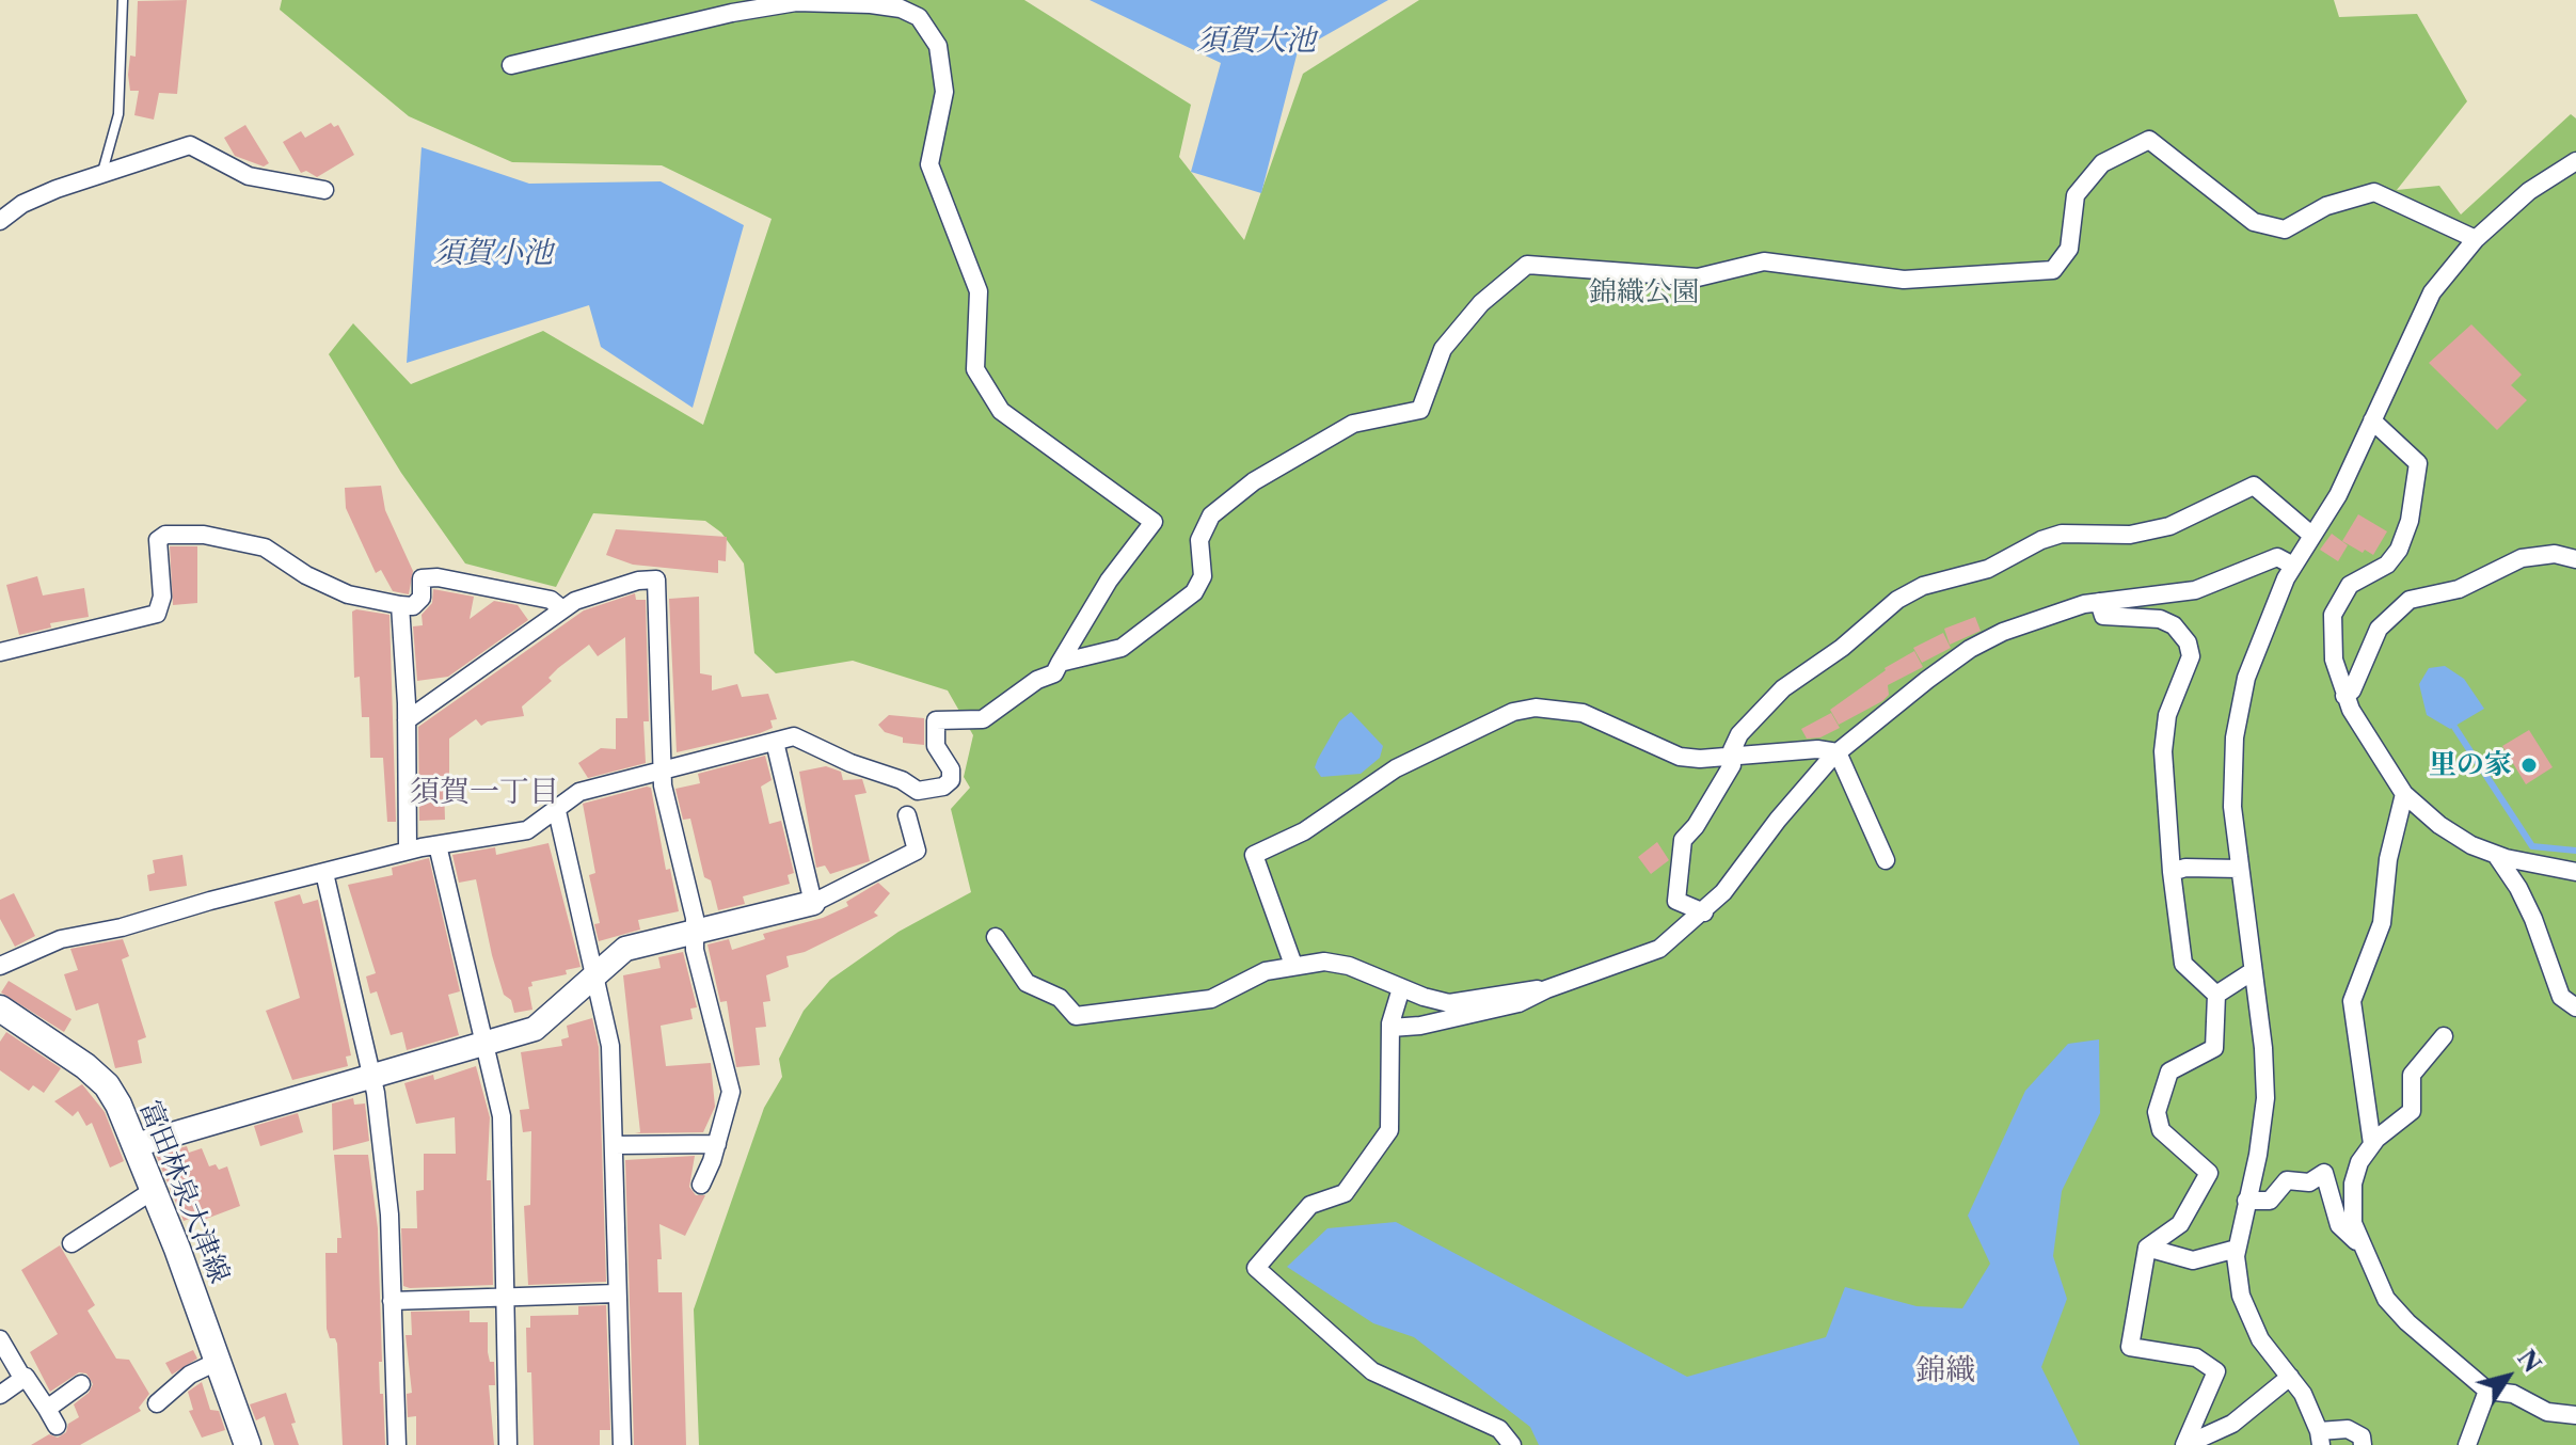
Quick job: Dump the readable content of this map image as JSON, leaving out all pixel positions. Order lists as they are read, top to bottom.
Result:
{
  "streets": {
    "main road": ["富田林泉大津線"]
  },
  "districts": ["須賀一丁目", "錦織"],
  "water": ["須賀大池", "須賀小池"],
  "parks": ["錦織公園"],
  "places": ["里の家"],
  "north": "top right"
}
